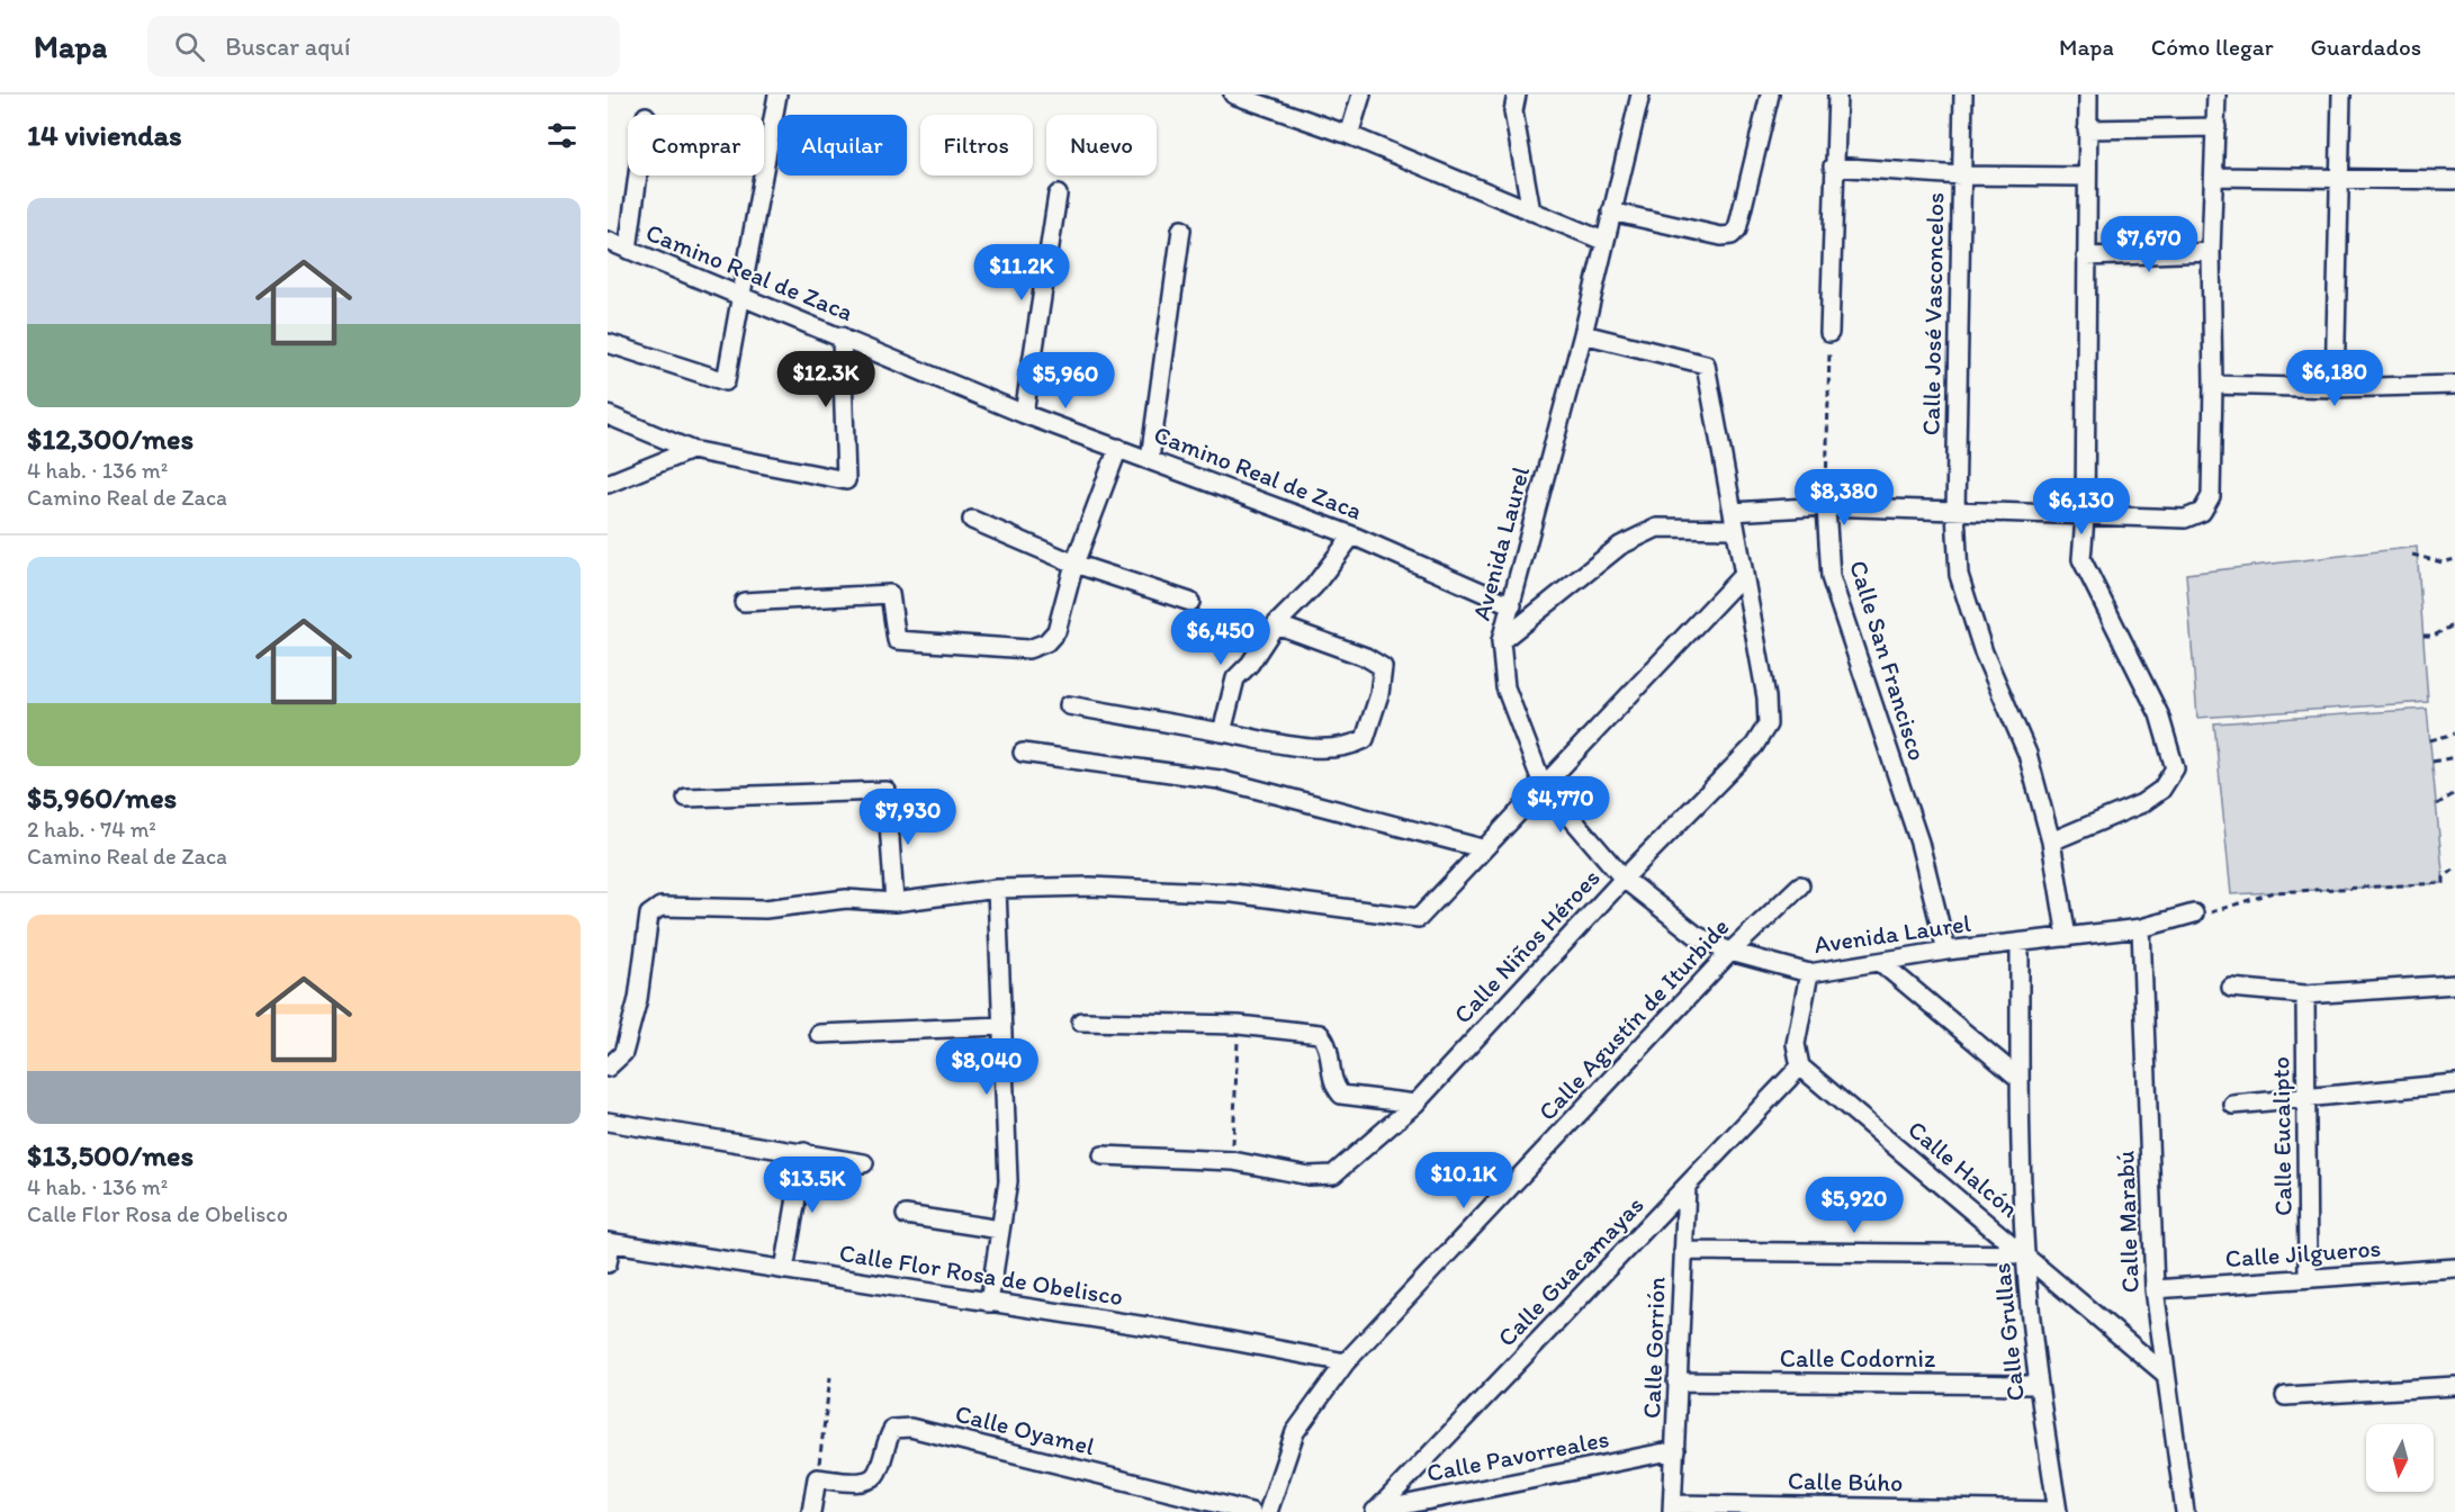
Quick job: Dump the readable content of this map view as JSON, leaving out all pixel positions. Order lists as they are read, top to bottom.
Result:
{
  "streets": {
    "street": [
      "Camino Real de Zaca",
      "Calle José Vasconcelos",
      "Avenida Laurel",
      "Calle San Francisco",
      "Calle Niños Héroes",
      "Calle Agustín de Iturbide",
      "Calle Eucalipto",
      "Calle Halcón",
      "Calle Marabú",
      "Calle Jilgueros",
      "Calle Guacamayas",
      "Calle Flor Rosa de Obelisco",
      "Calle Grullas",
      "Calle Gorrión",
      "Calle Codorniz",
      "Calle Oyamel",
      "Calle Pavorreales",
      "Calle Búho"
    ]
  },
  "crossings": [
    ["Camino Real de Zaca", "Avenida Laurel"],
    ["Calle José Vasconcelos", "Avenida Laurel"],
    ["Avenida Laurel", "Calle San Francisco"],
    ["Avenida Laurel", "Calle Niños Héroes"],
    ["Avenida Laurel", "Calle Agustín de Iturbide"],
    ["Avenida Laurel", "Calle Marabú"],
    ["Avenida Laurel", "Calle Grullas"],
    ["Calle Agustín de Iturbide", "Calle Flor Rosa de Obelisco"],
    ["Calle Eucalipto", "Calle Jilgueros"],
    ["Calle Halcón", "Calle Marabú"],
    ["Calle Halcón", "Calle Guacamayas"],
    ["Calle Halcón", "Calle Grullas"],
    ["Calle Marabú", "Calle Jilgueros"],
    ["Calle Guacamayas", "Calle Gorrión"],
    ["Calle Guacamayas", "Calle Pavorreales"],
    ["Calle Grullas", "Calle Codorniz"],
    ["Calle Grullas", "Calle Búho"],
    ["Calle Gorrión", "Calle Codorniz"],
    ["Calle Gorrión", "Calle Pavorreales"],
    ["Calle Gorrión", "Calle Búho"]
  ],
  "north": "bottom",
  "page": {
    "header": "Mapa",
    "search": "Buscar aquí",
    "nav": ["Mapa", "Cómo llegar", "Guardados"],
    "heading": "14 viviendas",
    "chip": [
      "Comprar",
      "Alquilar",
      "Filtros",
      "Nuevo"
    ],
    "list": [
      {
        "name": "$12,300/mes",
        "note": "4 hab. · 136 m² · Camino Real de Zaca"
      },
      {
        "name": "$5,960/mes",
        "note": "2 hab. · 74 m² · Camino Real de Zaca"
      },
      {
        "name": "$13,500/mes",
        "note": "4 hab. · 136 m² · Calle Flor Rosa de Obelisco"
      }
    ],
    "price": [
      "$7,670",
      "$11.2K",
      "$6,180",
      "$12.3K",
      "$5,960",
      "$8,380",
      "$6,130",
      "$6,450",
      "$4,770",
      "$7,930",
      "$8,040",
      "$10.1K",
      "$13.5K",
      "$5,920"
    ]
  }
}
